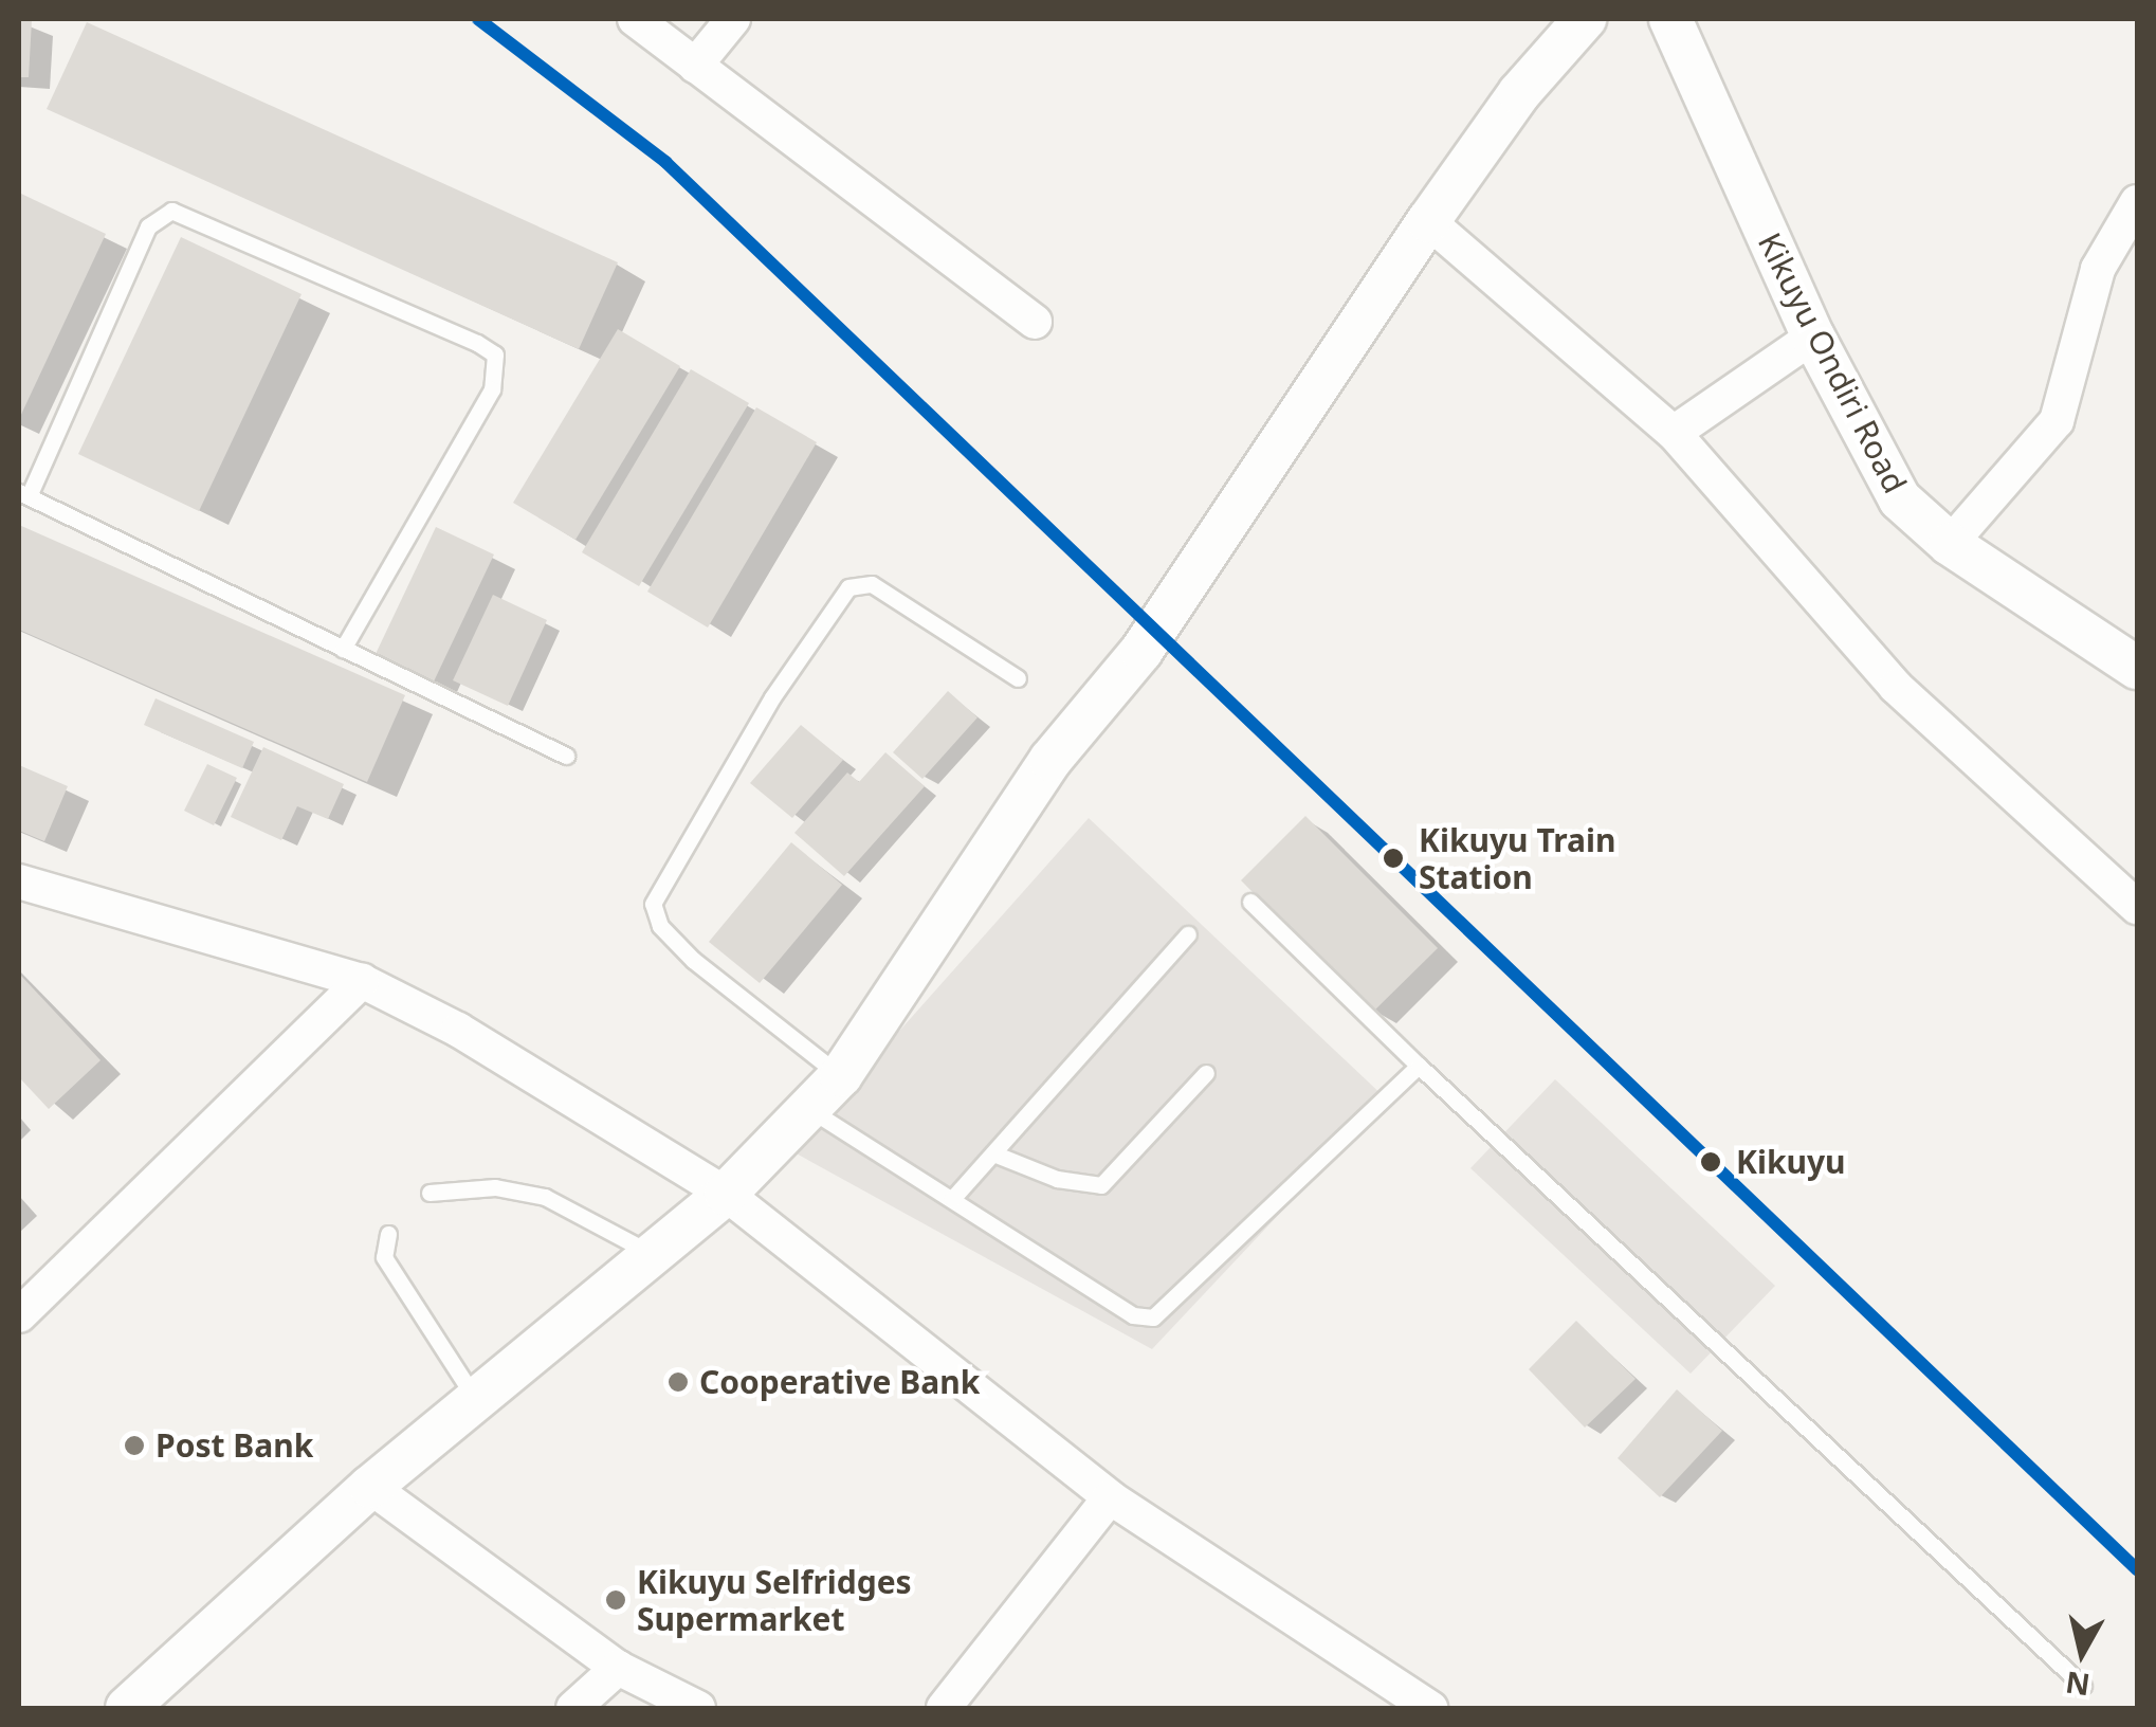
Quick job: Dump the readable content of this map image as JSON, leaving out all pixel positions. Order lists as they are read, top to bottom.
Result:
{
  "streets": {
    "street": ["Kikuyu Ondiri Road"]
  },
  "places": [
    "Kikuyu Train Station",
    "Kikuyu",
    "Cooperative Bank",
    "Post Bank",
    "Kikuyu Selfridges Supermarket"
  ],
  "north": "bottom"
}
